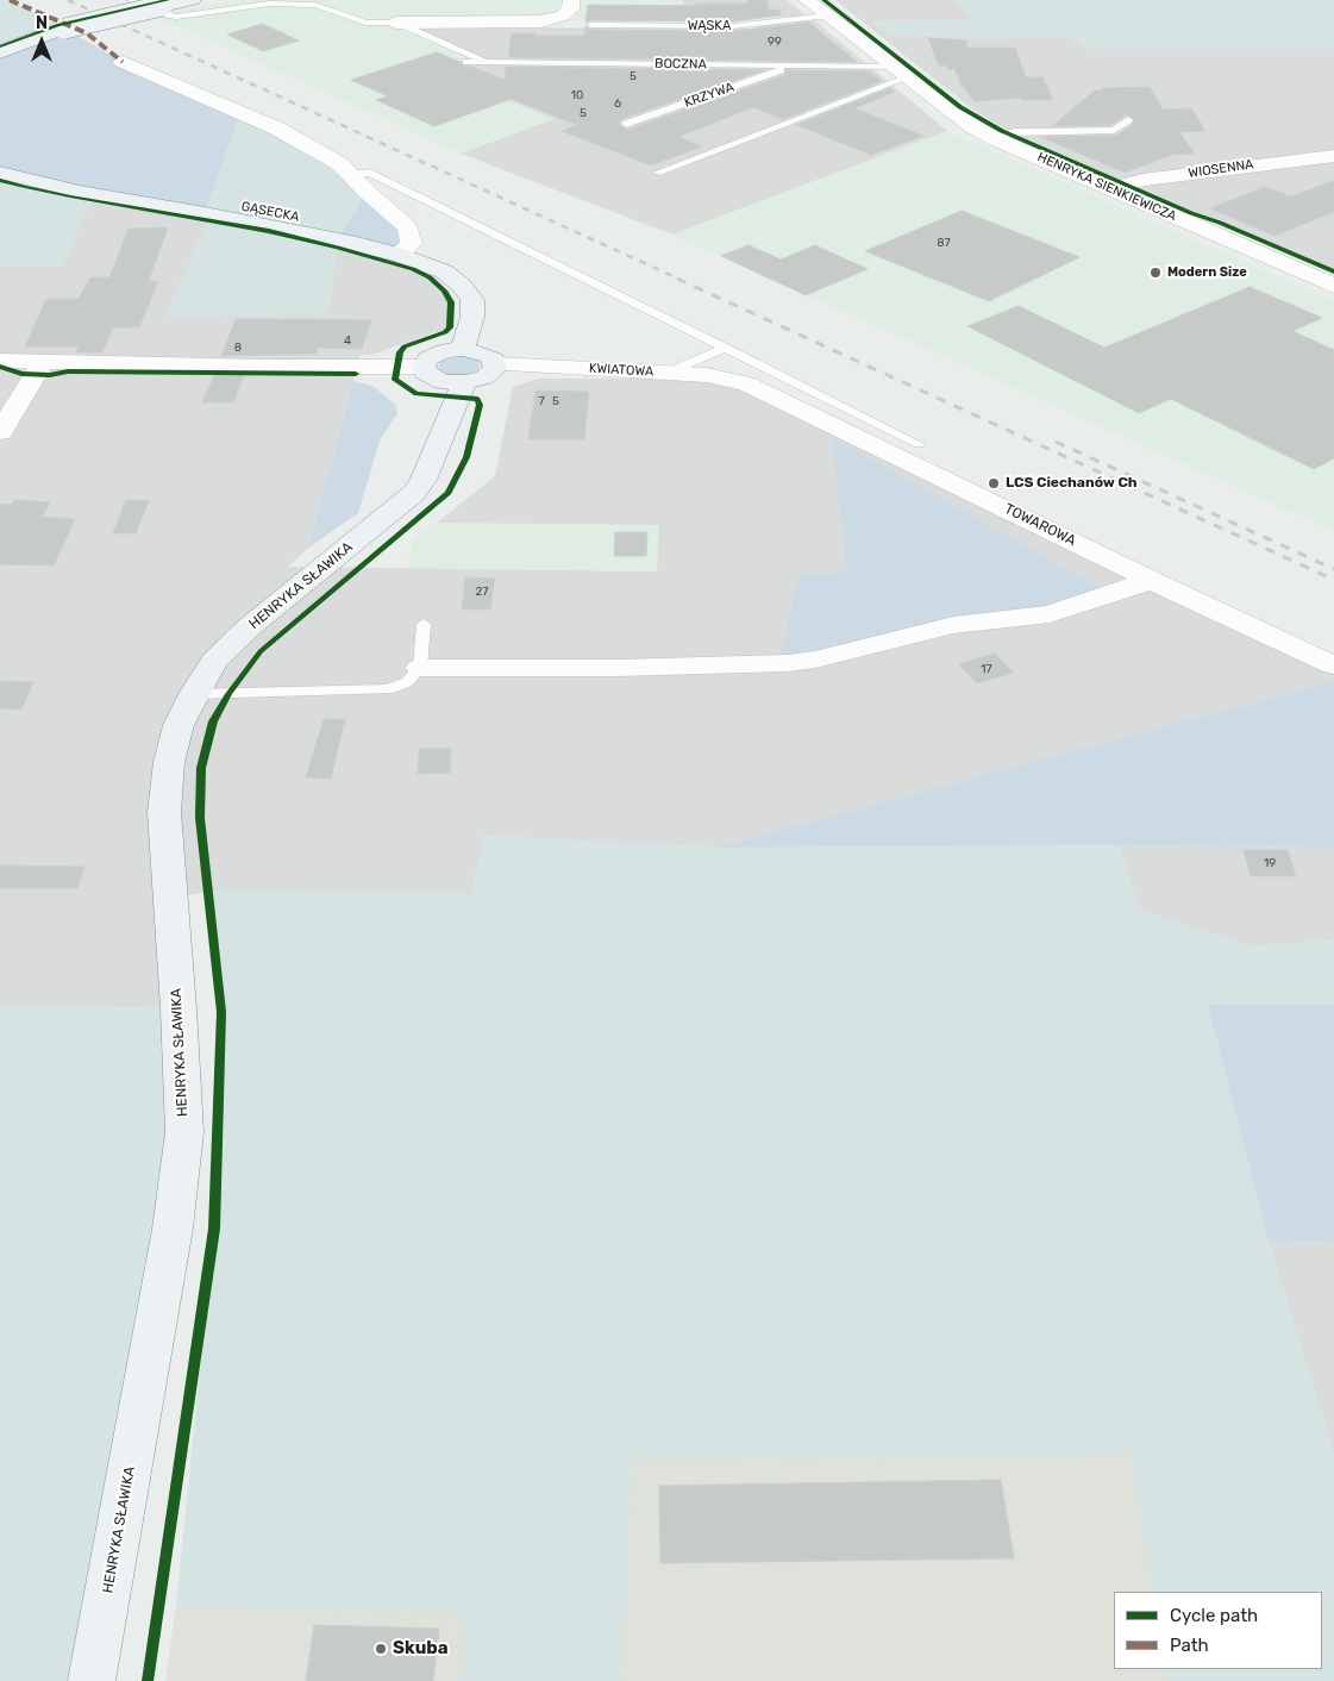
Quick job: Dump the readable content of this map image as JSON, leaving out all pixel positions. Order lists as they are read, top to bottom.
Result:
{
  "streets": {
    "main road": ["GĄSECKA", "HENRYKA SŁAWIKA"],
    "street": [
      "WIOSENNA",
      "HENRYKA SIENKIEWICZA",
      "KWIATOWA",
      "TOWAROWA"
    ],
    "lane": ["WĄSKA", "BOCZNA", "KRZYWA"]
  },
  "crossings": [
    ["WĄSKA", "HENRYKA SIENKIEWICZA"],
    ["BOCZNA", "KRZYWA"],
    ["BOCZNA", "HENRYKA SIENKIEWICZA"],
    ["WIOSENNA", "HENRYKA SIENKIEWICZA"],
    ["KWIATOWA", "TOWAROWA"]
  ],
  "places": ["Modern Size", "LCS Ciechanów Ch", "Skuba"],
  "house_numbers": [
    "99",
    "5",
    "10",
    "6",
    "5",
    "87",
    "4",
    "8",
    "7",
    "5",
    "27",
    "17",
    "19"
  ],
  "legend": ["Cycle path", "Path"],
  "north": "top"
}
